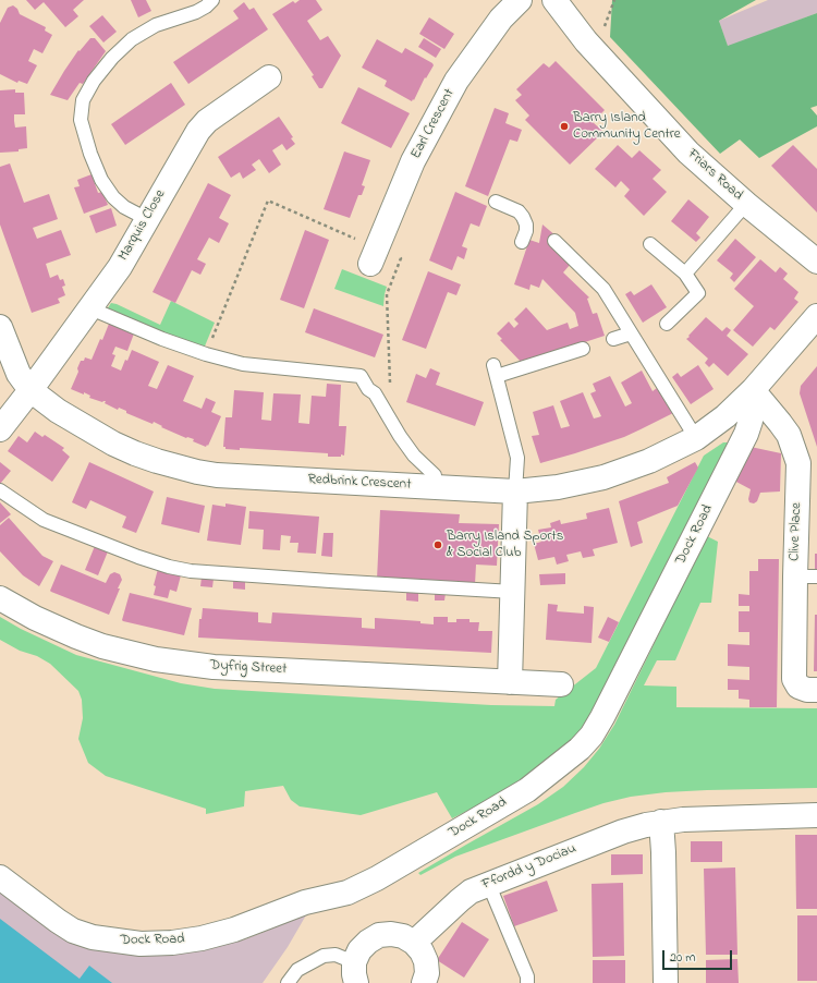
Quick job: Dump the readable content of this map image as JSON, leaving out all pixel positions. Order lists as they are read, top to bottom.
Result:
{
  "streets": {
    "street": [
      "Earl Crescent",
      "Friars Road",
      "Marquis Close",
      "Redbrink Crescent",
      "Clive Place",
      "Dock Road",
      "Dyfrig Street",
      "Ffordd y Dociau"
    ]
  },
  "crossings": [
    ["Marquis Close", "Redbrink Crescent"],
    ["Redbrink Crescent", "Clive Place"],
    ["Redbrink Crescent", "Dock Road"],
    ["Clive Place", "Dock Road"]
  ],
  "places": ["Barry Island Community Centre", "Barry Island Sports & Social Club"],
  "scale_bar": "20 m"
}
